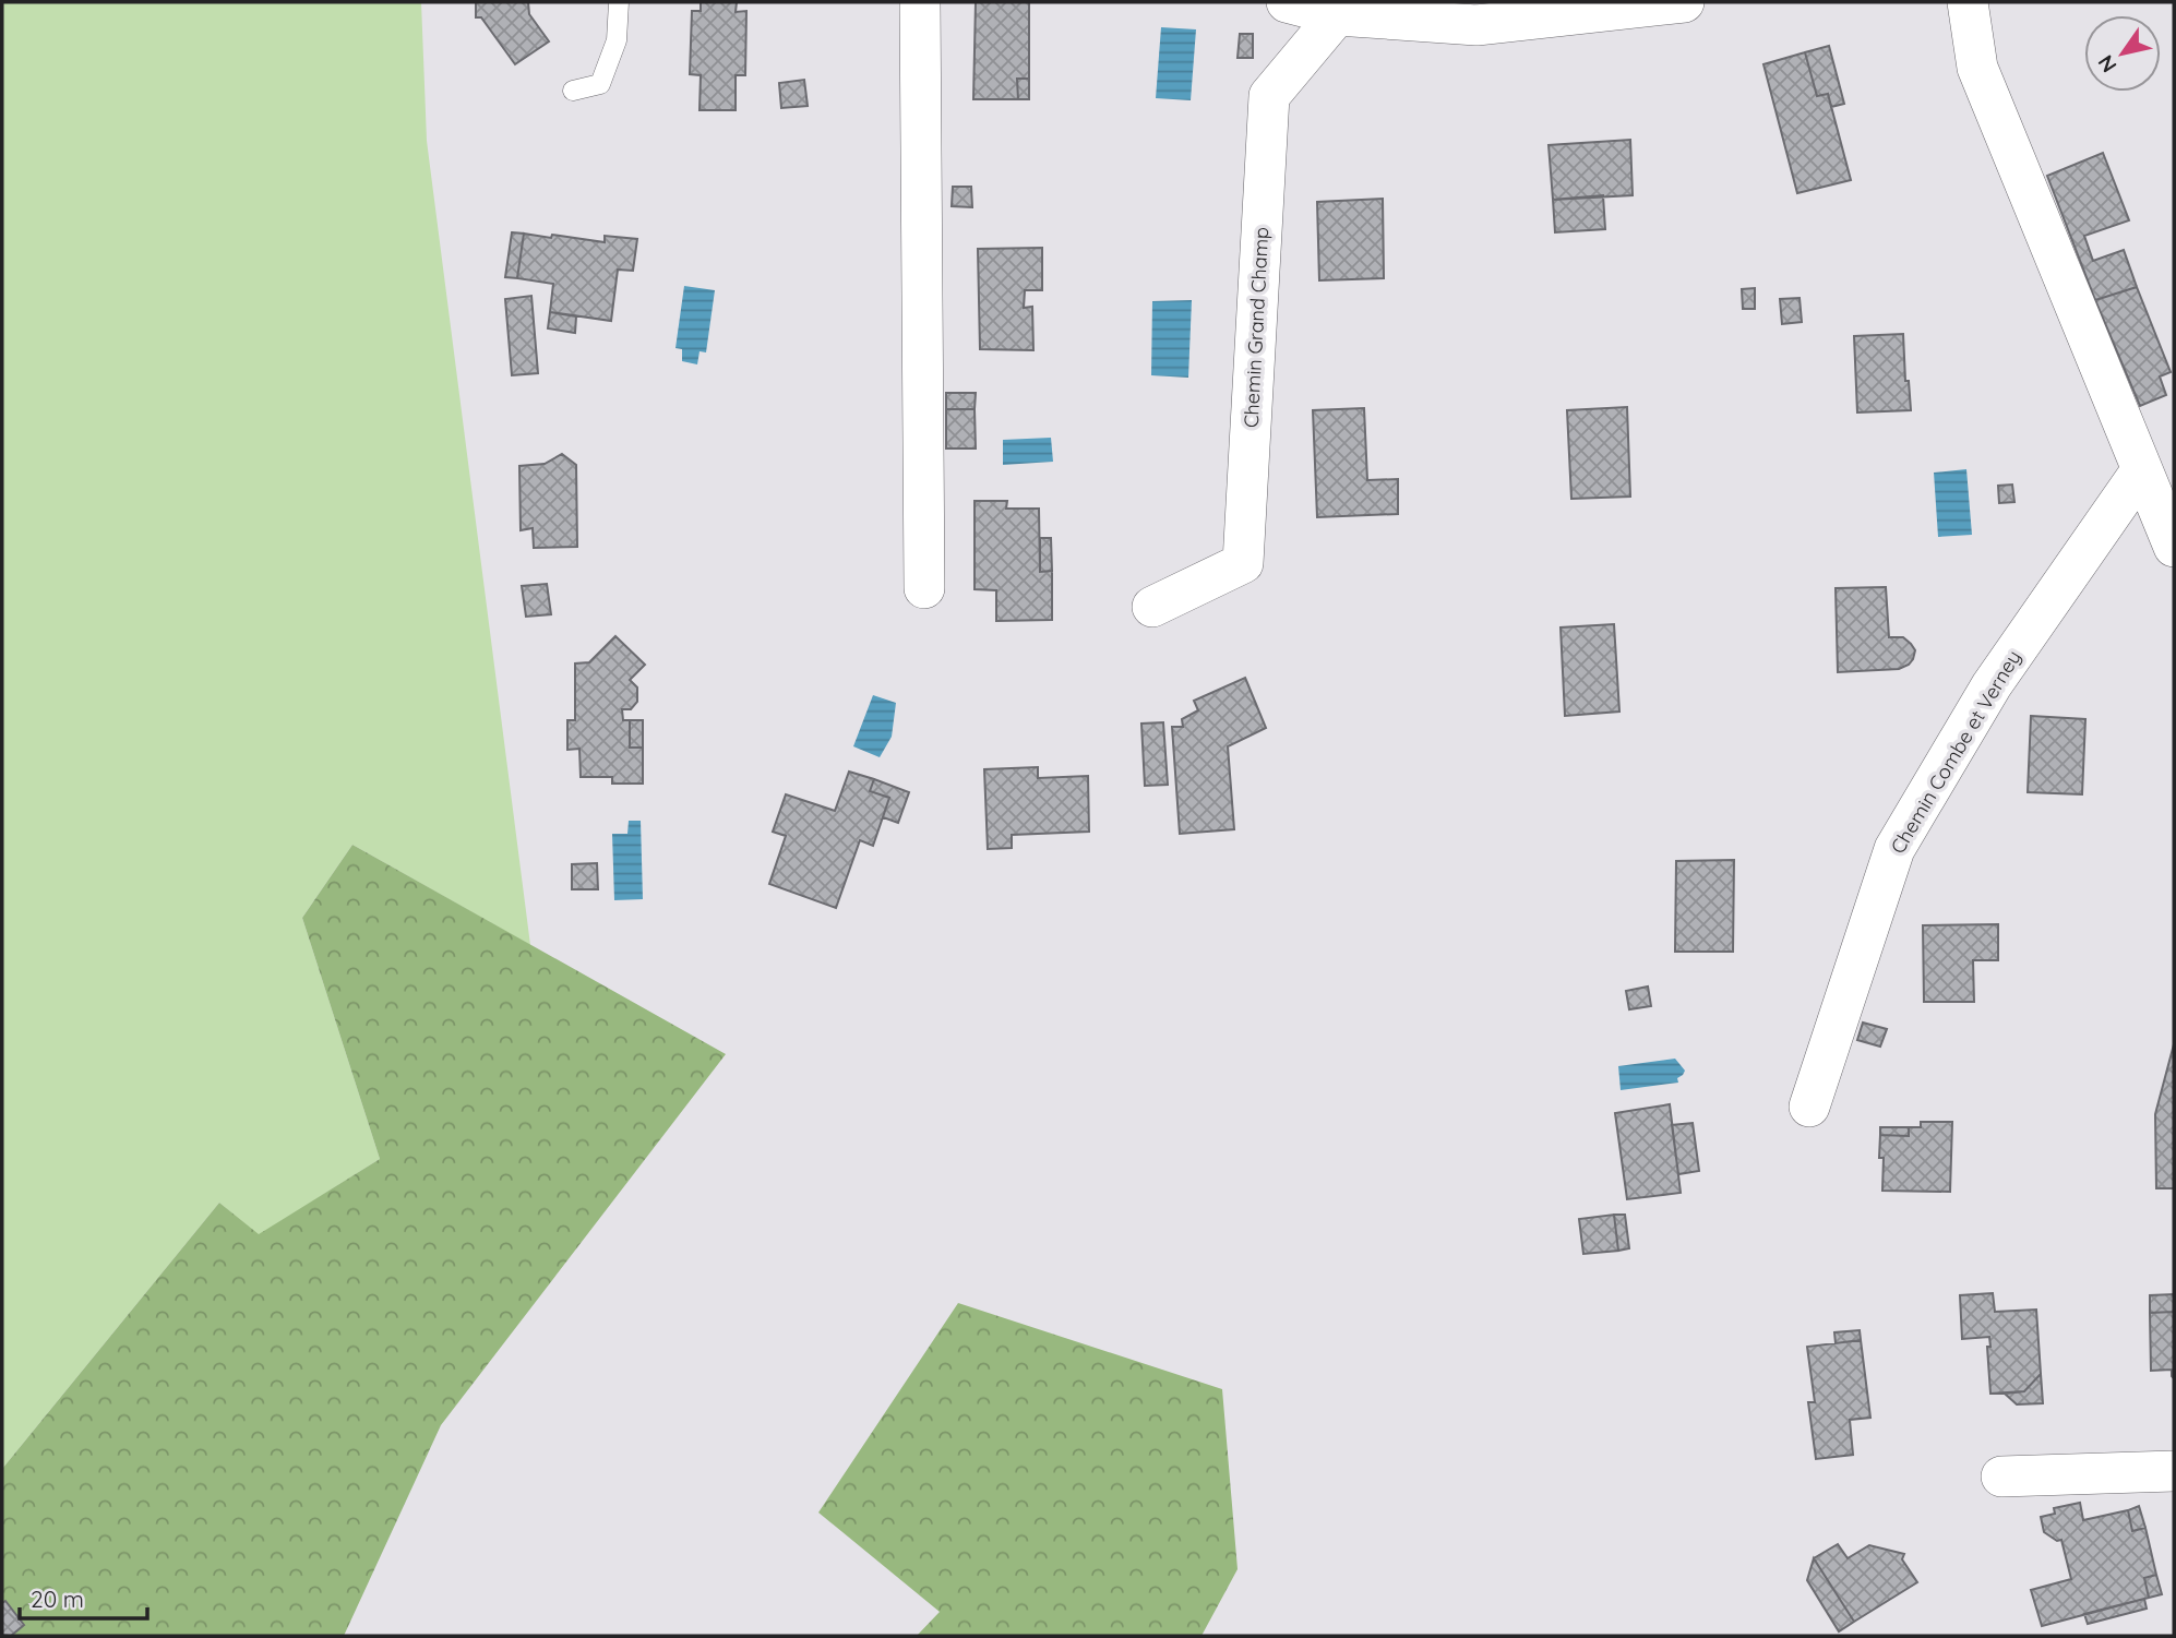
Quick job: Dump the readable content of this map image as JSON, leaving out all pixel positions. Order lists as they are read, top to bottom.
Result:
{
  "streets": {
    "street": ["Chemin Grand Champ", "Chemin Combe et Verney"]
  },
  "scale_bar": "20 m",
  "north": "bottom left"
}
